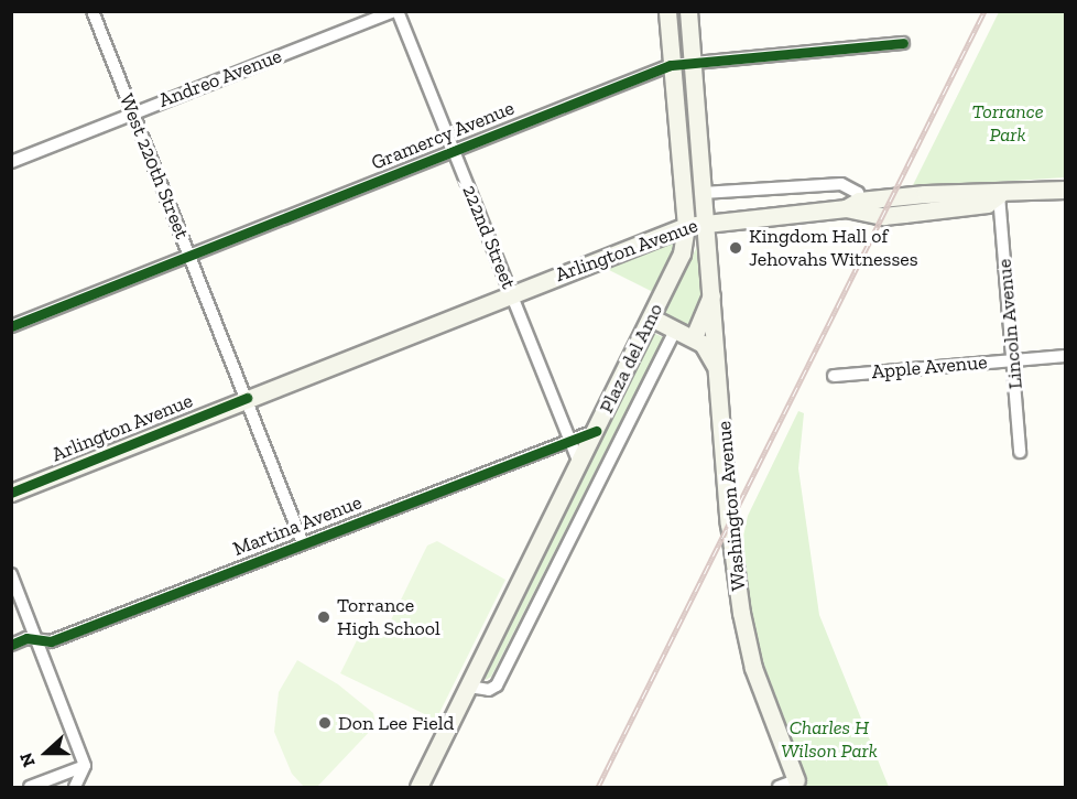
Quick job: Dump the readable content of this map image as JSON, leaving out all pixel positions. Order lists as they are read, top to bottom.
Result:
{
  "streets": {
    "street": [
      "Andreo Avenue",
      "Gramercy Avenue",
      "West 220th Street",
      "222nd Street",
      "Arlington Avenue",
      "Lincoln Avenue",
      "Plaza del Amo",
      "Apple Avenue",
      "Washington Avenue",
      "Martina Avenue"
    ]
  },
  "crossings": [
    ["Andreo Avenue", "West 220th Street"],
    ["Andreo Avenue", "222nd Street"],
    ["Gramercy Avenue", "West 220th Street"],
    ["Gramercy Avenue", "222nd Street"],
    ["Gramercy Avenue", "Plaza del Amo"],
    ["West 220th Street", "Arlington Avenue"],
    ["West 220th Street", "Martina Avenue"],
    ["222nd Street", "Arlington Avenue"],
    ["222nd Street", "Plaza del Amo"],
    ["222nd Street", "Martina Avenue"],
    ["Arlington Avenue", "Lincoln Avenue"],
    ["Arlington Avenue", "Plaza del Amo"],
    ["Arlington Avenue", "Washington Avenue"],
    ["Lincoln Avenue", "Apple Avenue"],
    ["Plaza del Amo", "Martina Avenue"]
  ],
  "parks": ["Torrance Park", "Charles H Wilson Park"],
  "places": ["Kingdom Hall of Jehovahs Witnesses", "Torrance High School", "Don Lee Field"],
  "north": "left"
}
